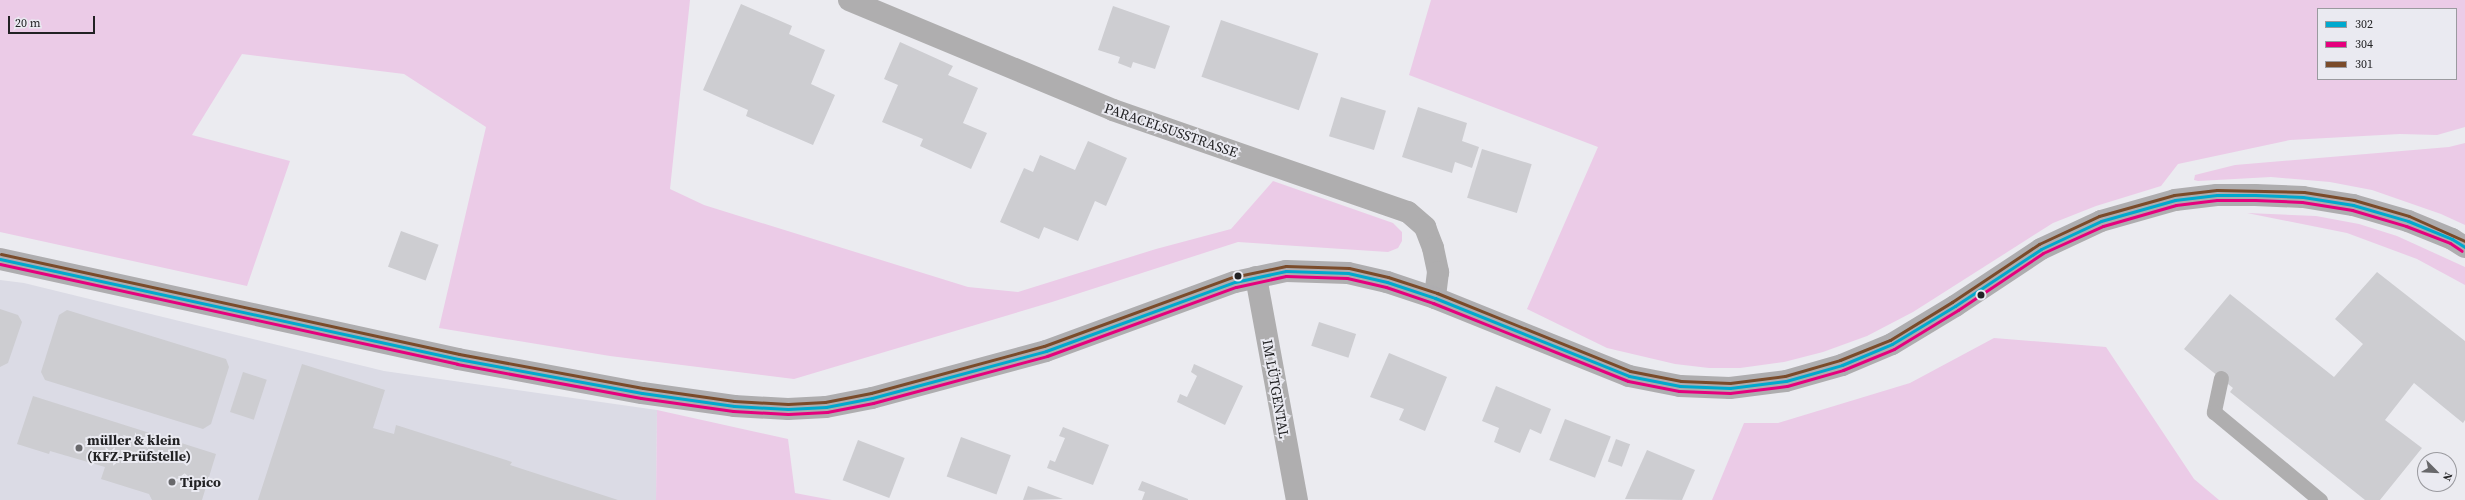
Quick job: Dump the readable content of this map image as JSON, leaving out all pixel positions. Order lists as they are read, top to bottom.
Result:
{
  "streets": {
    "street": ["PARACELSUSSTRASSE", "IM LÜTGENTAL"]
  },
  "places": ["müller & klein (KFZ-Prüfstelle)", "Tipico"],
  "lines": ["transit line 301", "transit line 302", "transit line 304"],
  "legend": ["302", "304", "301"],
  "scale_bar": "20 m",
  "north": "bottom right"
}
